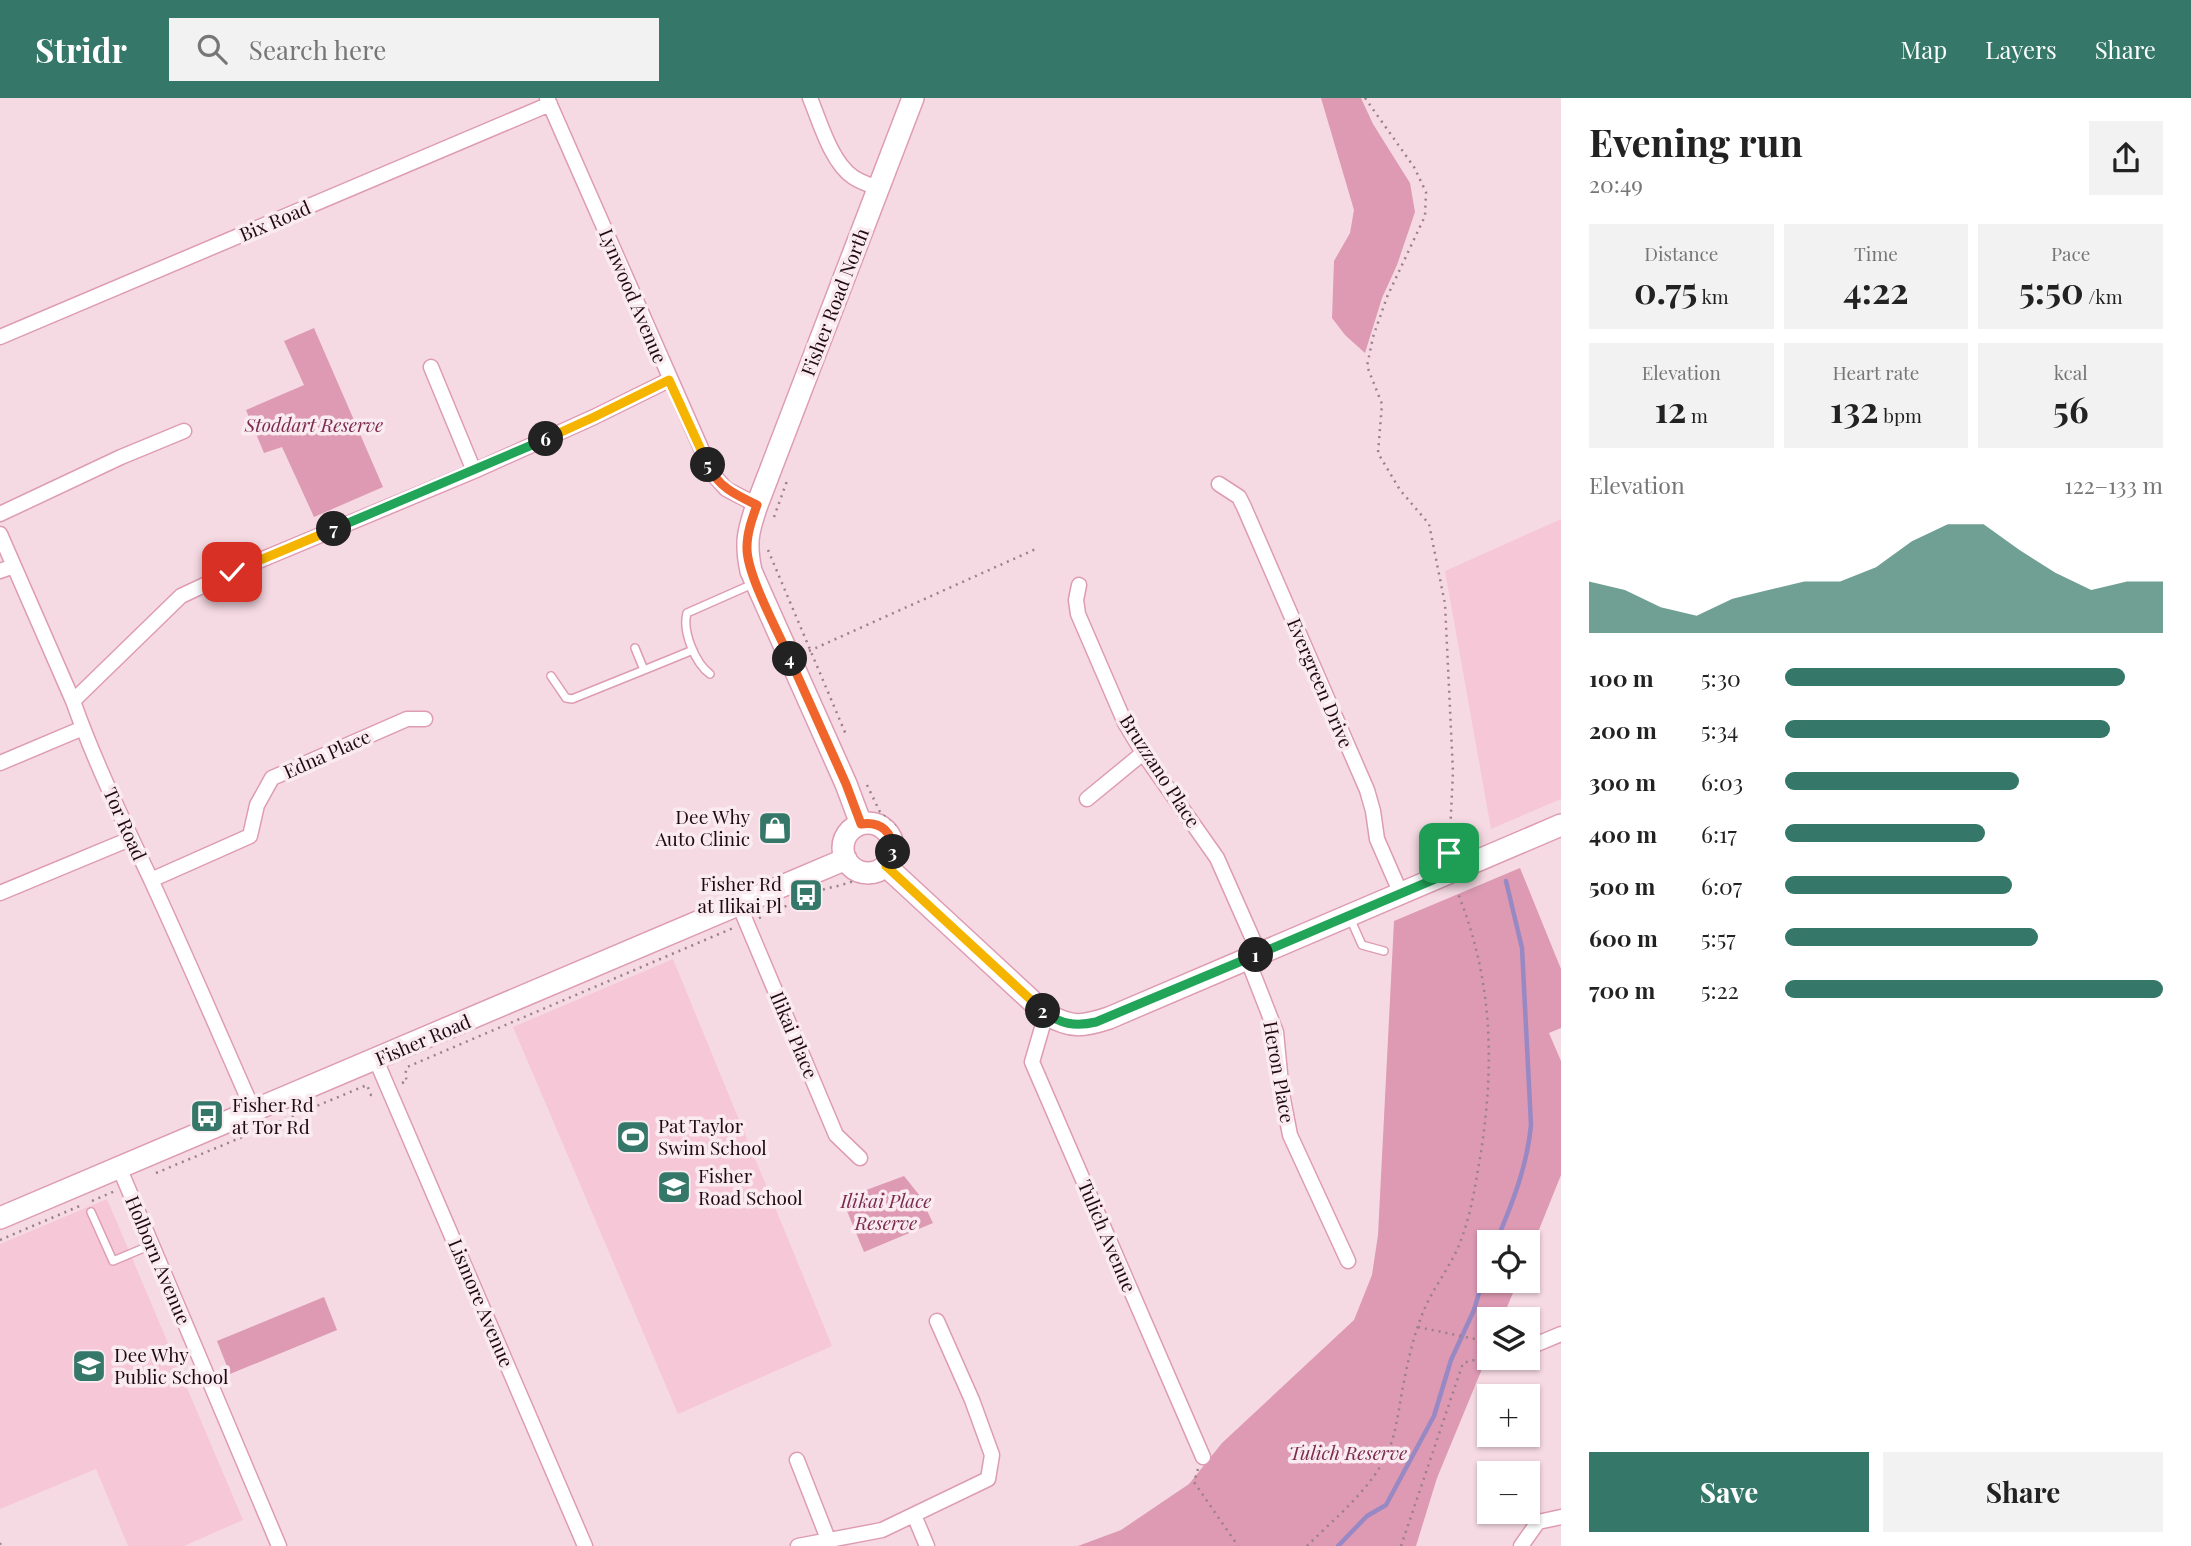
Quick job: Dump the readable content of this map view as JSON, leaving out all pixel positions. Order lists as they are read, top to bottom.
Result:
{
  "streets": {
    "main road": ["Fisher Road North", "Fisher Road"],
    "street": [
      "Bix Road",
      "Lynwood Avenue",
      "Evergreen Drive",
      "Edna Place",
      "Bruzzano Place",
      "Tor Road",
      "Ilikai Place",
      "Heron Place",
      "Tulich Avenue",
      "Holborn Avenue",
      "Lismore Avenue"
    ]
  },
  "crossings": [
    ["Bix Road", "Lynwood Avenue"],
    ["Lynwood Avenue", "Fisher Road North"],
    ["Edna Place", "Tor Road"],
    ["Bruzzano Place", "Heron Place"],
    ["Tor Road", "Fisher Road"],
    ["Ilikai Place", "Fisher Road"],
    ["Fisher Road", "Holborn Avenue"],
    ["Fisher Road", "Lismore Avenue"]
  ],
  "parks": ["Stoddart Reserve", "Ilikai Place Reserve", "Tulich Reserve"],
  "places": {
    "shop": ["Dee Why Auto Clinic"],
    "bus stop": ["Fisher Rd at Ilikai Pl", "Fisher Rd at Tor Rd"],
    "sports": ["Pat Taylor Swim School"],
    "school or university": ["Fisher Road School", "Dee Why Public School"]
  },
  "page": {
    "header": "Stridr",
    "search": "Search here",
    "nav": ["Map", "Layers", "Share"],
    "heading": ["Evening run", "20:49"],
    "stats": [
      ["Distance", "0.75 km"],
      ["Time", "4:22"],
      ["Pace", "5:50 /km"],
      ["Elevation", "12 m"],
      ["Heart rate", "132 bpm"],
      ["kcal", "56"]
    ],
    "pins": [
      "6",
      "5",
      "7",
      "4",
      "3",
      "1",
      "2"
    ],
    "chart": ["Elevation", "122–133 m"],
    "list": [
      {
        "name": "100 m",
        "note": "5:30"
      },
      {
        "name": "200 m",
        "note": "5:34"
      },
      {
        "name": "300 m",
        "note": "6:03"
      },
      {
        "name": "400 m",
        "note": "6:17"
      },
      {
        "name": "500 m",
        "note": "6:07"
      },
      {
        "name": "600 m",
        "note": "5:57"
      },
      {
        "name": "700 m",
        "note": "5:22"
      }
    ],
    "map_buttons": ["+", "−"],
    "buttons": ["Save", "Share"]
  }
}
